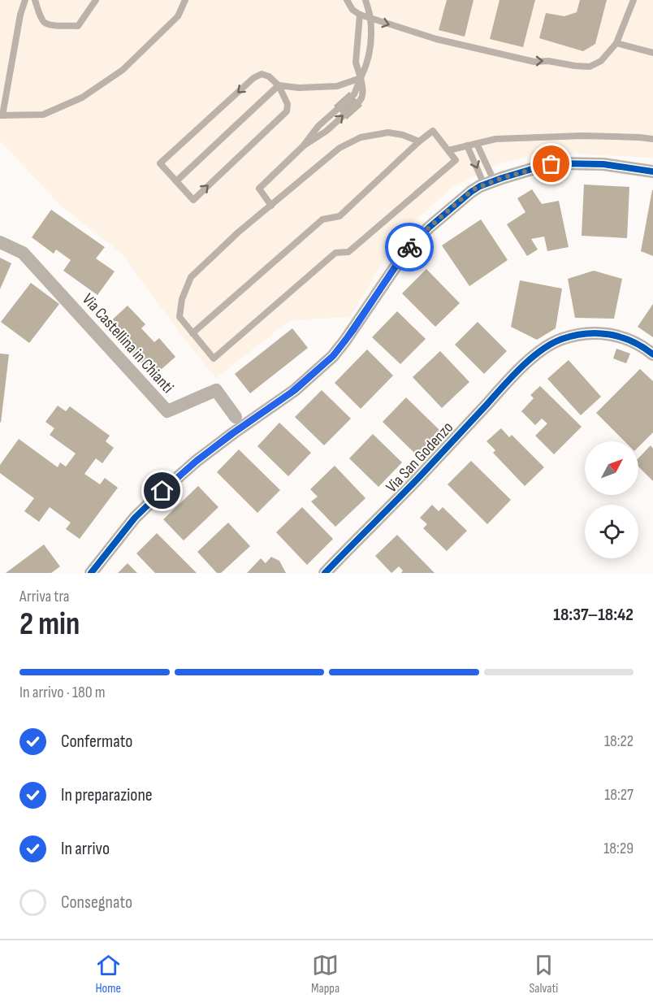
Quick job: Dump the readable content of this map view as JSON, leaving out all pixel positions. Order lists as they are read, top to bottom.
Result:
{
  "streets": {
    "street": ["Via Castellina in Chianti", "Via San Godenzo"]
  },
  "north": "top right",
  "page": {
    "heading": ["2 min", "Arriva tra", "18:37–18:42"],
    "bar": "In arrivo · 180 m",
    "list": [
      ["Confermato", "18:22"],
      ["In preparazione", "18:27"],
      ["In arrivo", "18:29"],
      "Consegnato"
    ],
    "tabs": ["Home", "Mappa", "Salvati"]
  }
}
